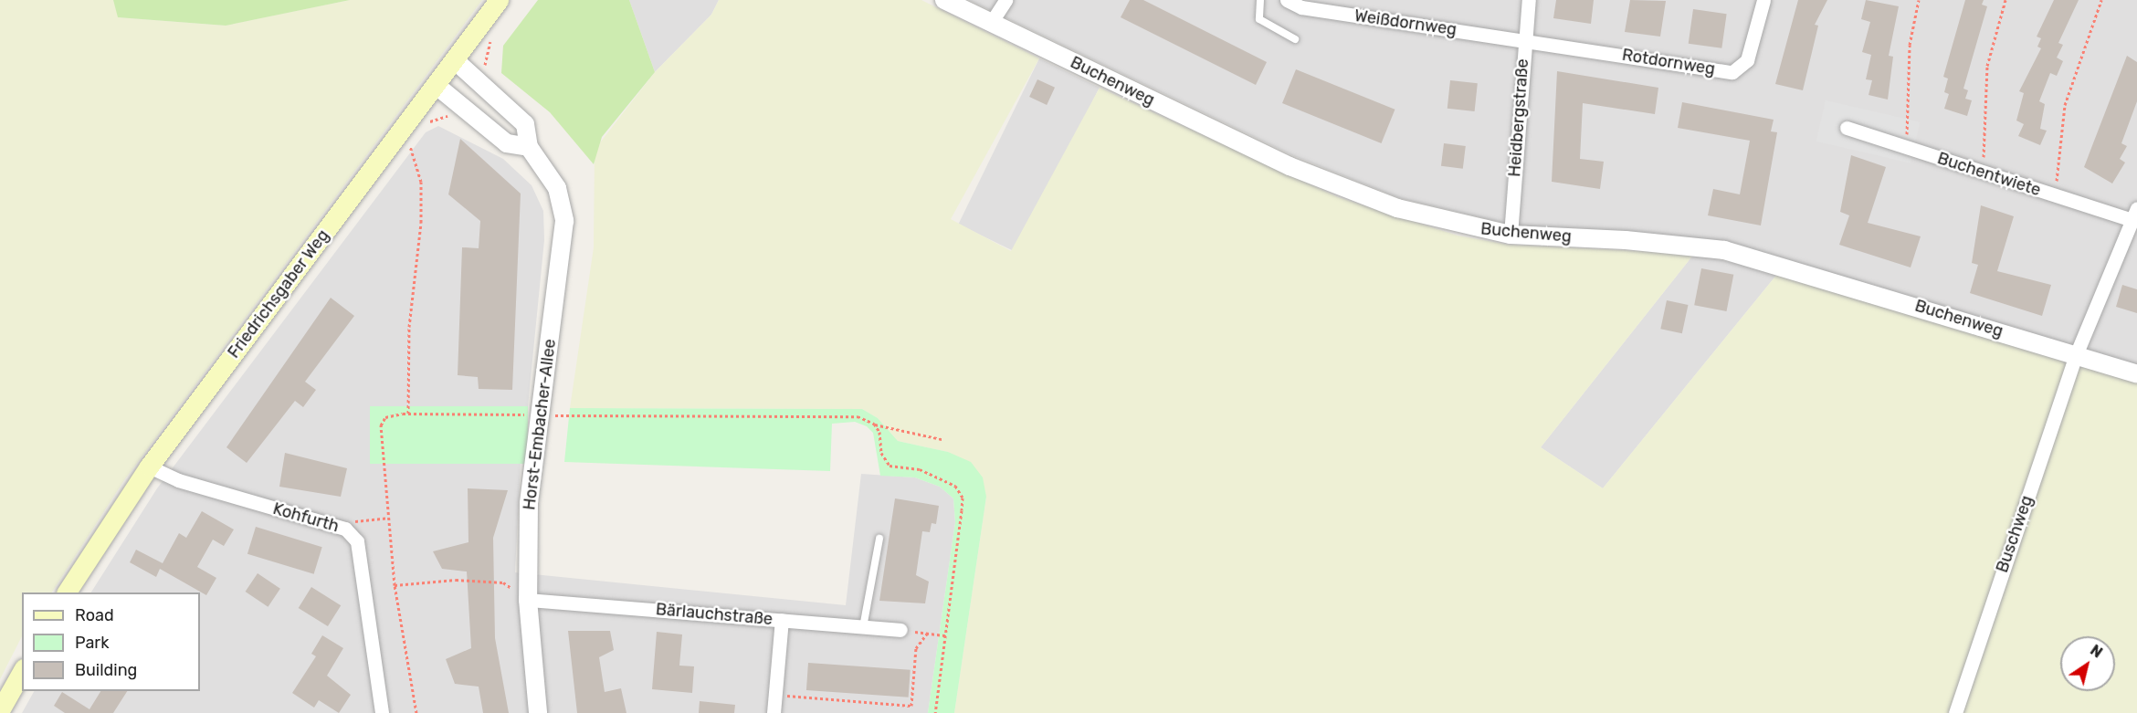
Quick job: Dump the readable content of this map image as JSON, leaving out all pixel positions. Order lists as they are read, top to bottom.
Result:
{
  "streets": {
    "main road": ["Friedrichsgaber Weg"],
    "street": [
      "Weißdornweg",
      "Rotdornweg",
      "Buchenweg",
      "Heidbergstraße",
      "Buchentwiete",
      "Horst-Embacher-Allee",
      "Kohfurth",
      "Buschweg",
      "Bärlauchstraße"
    ]
  },
  "crossings": [
    ["Weißdornweg", "Rotdornweg"],
    ["Weißdornweg", "Heidbergstraße"],
    ["Rotdornweg", "Heidbergstraße"],
    ["Buchenweg", "Heidbergstraße"],
    ["Buchenweg", "Buschweg"],
    ["Buchentwiete", "Buschweg"],
    ["Friedrichsgaber Weg", "Horst-Embacher-Allee"],
    ["Friedrichsgaber Weg", "Kohfurth"],
    ["Horst-Embacher-Allee", "Bärlauchstraße"]
  ],
  "legend": ["Road", "Park", "Building"],
  "north": "top right"
}
